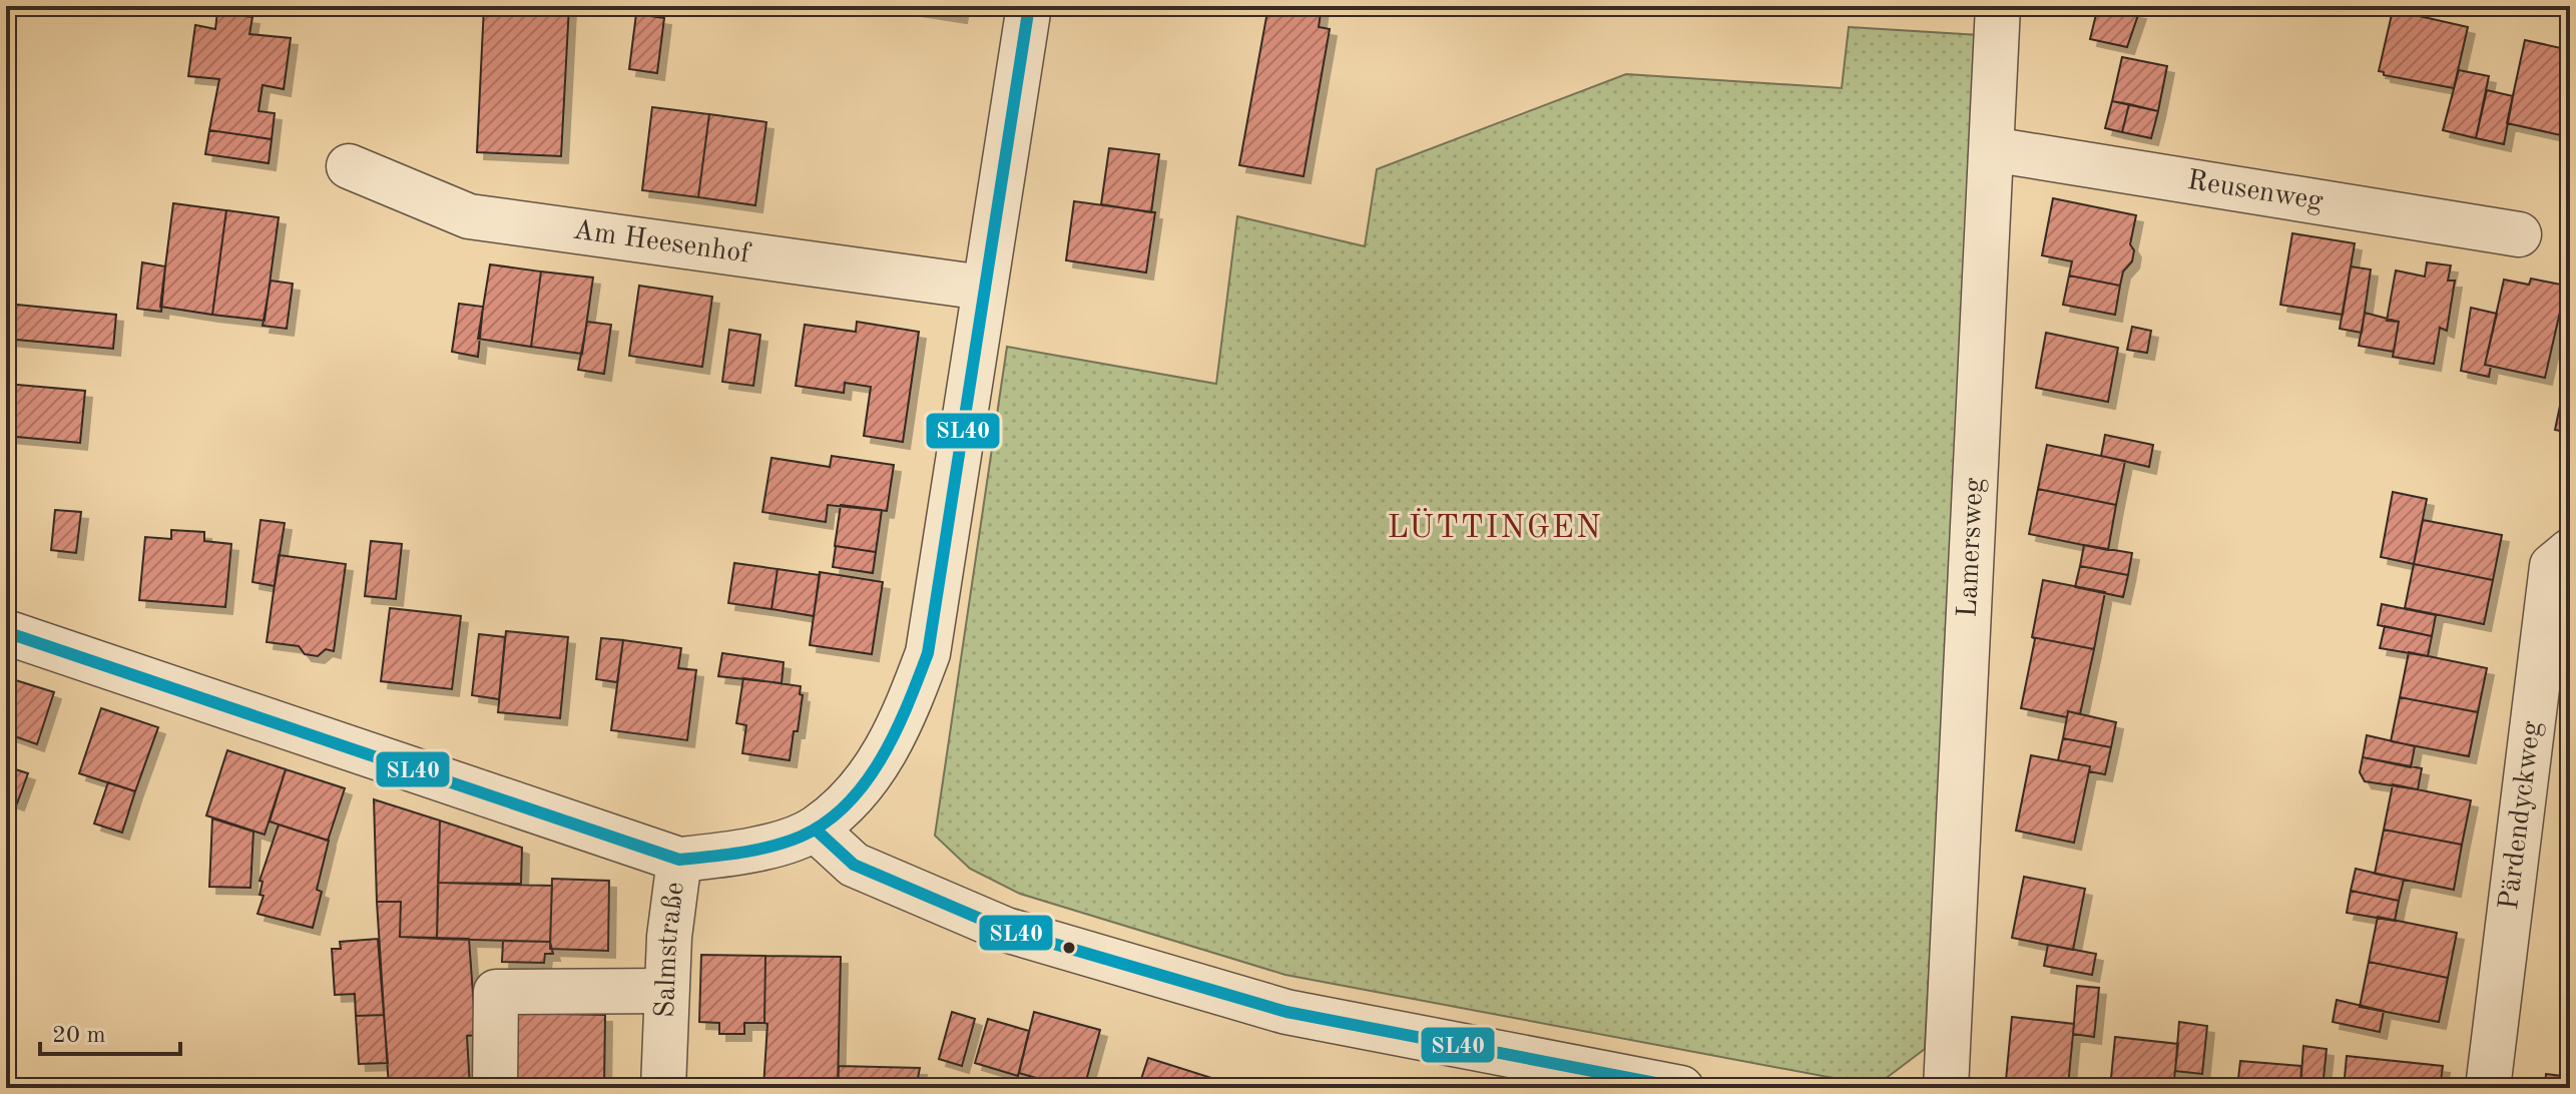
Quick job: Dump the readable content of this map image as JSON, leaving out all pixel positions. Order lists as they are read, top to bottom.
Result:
{
  "streets": {
    "street": [
      "Reusenweg",
      "Am Heesenhof",
      "Lamersweg",
      "Pärdendyckweg",
      "Salmstraße"
    ]
  },
  "crossings": [
    ["Reusenweg", "Lamersweg"],
    ["Am Heesenhof", "Salmstraße"]
  ],
  "districts": ["LÜTTINGEN"],
  "lines": ["transit line SL40"],
  "scale_bar": "20 m"
}
